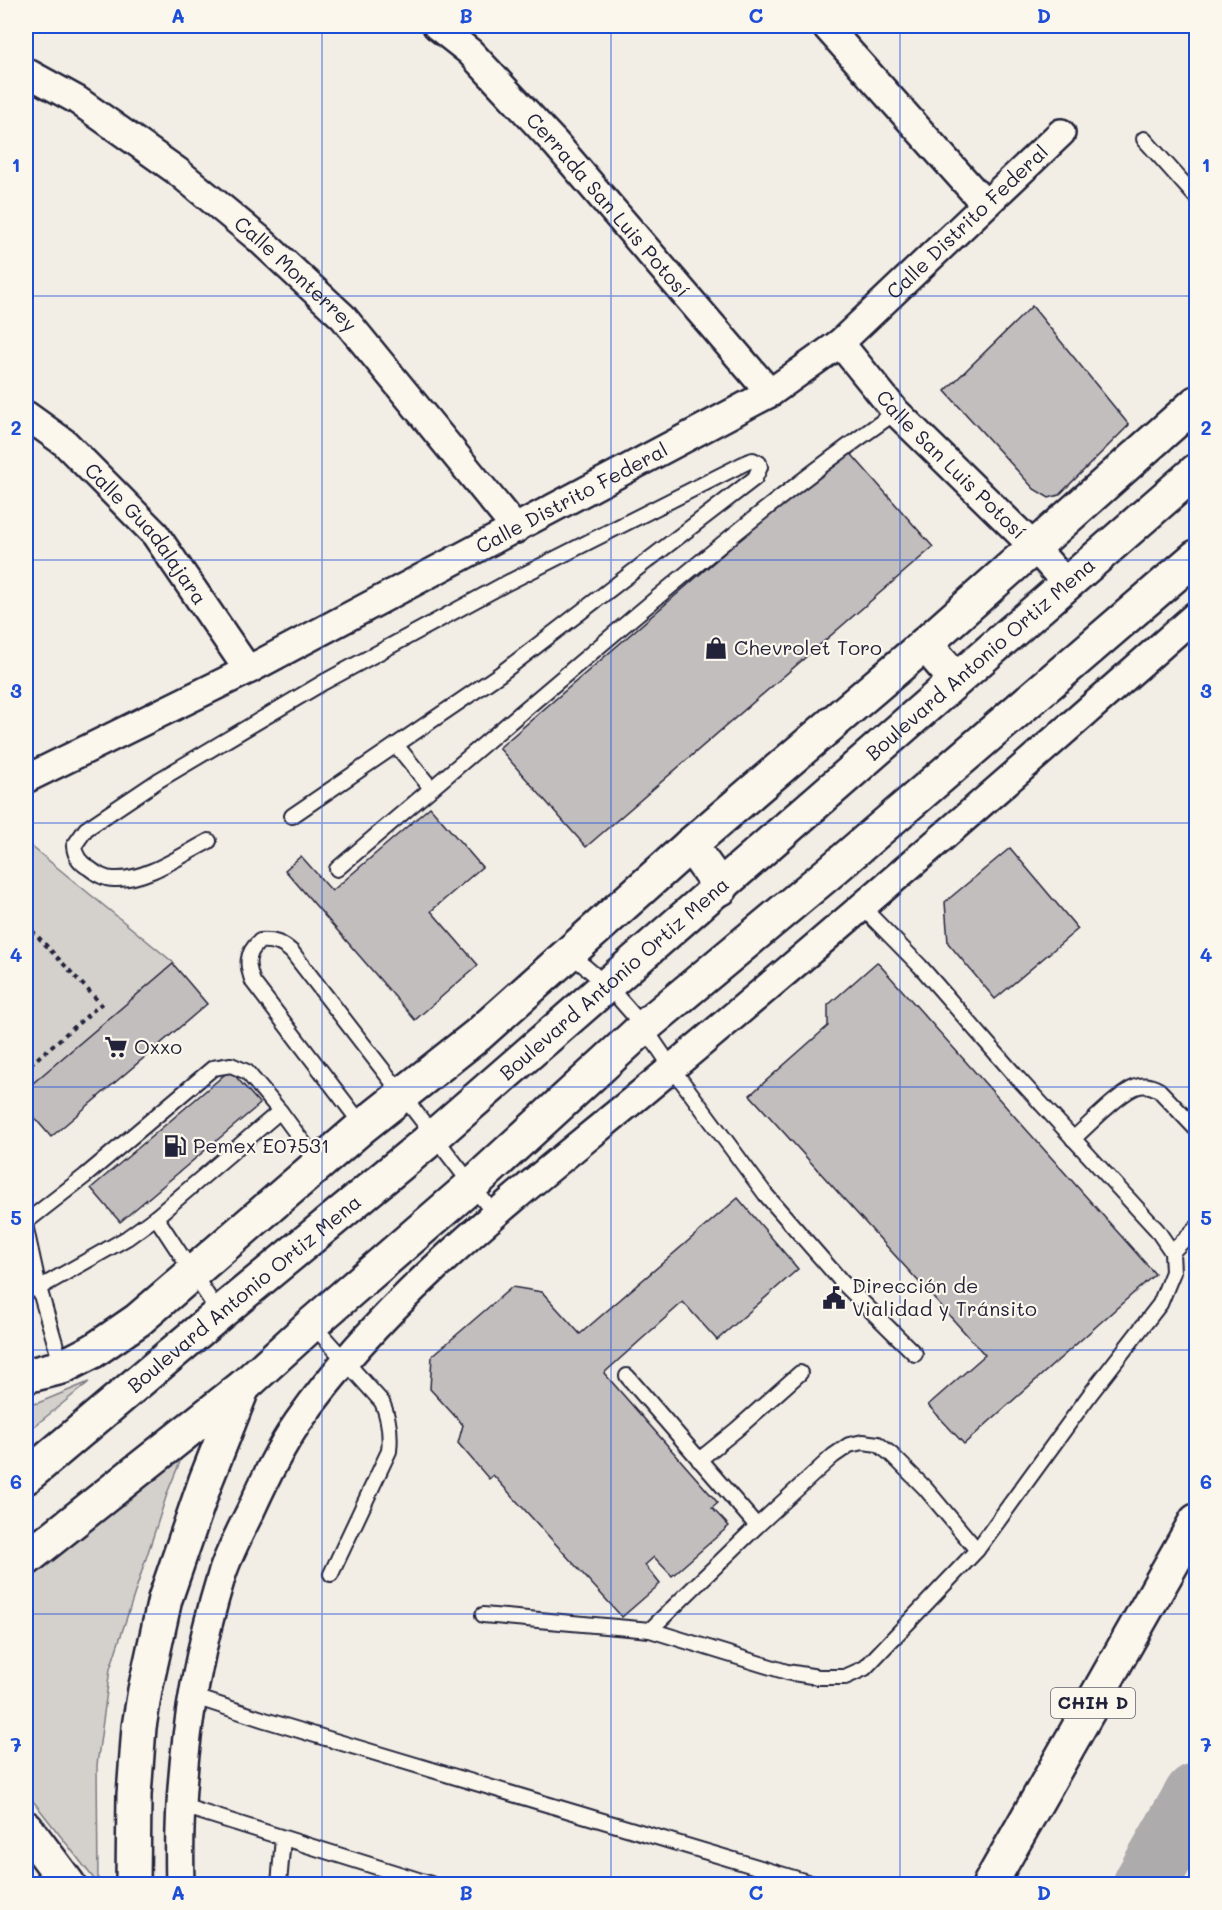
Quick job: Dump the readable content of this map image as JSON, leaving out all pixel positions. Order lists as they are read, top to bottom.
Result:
{
  "streets": {
    "main road": ["Boulevard Antonio Ortiz Mena", "CHIH D"],
    "street": [
      "Cerrada San Luis Potosí",
      "Calle Distrito Federal",
      "Calle Monterrey",
      "Calle San Luis Potosí",
      "Calle Guadalajara"
    ]
  },
  "crossings": [
    ["Cerrada San Luis Potosí", "Calle Distrito Federal"],
    ["Calle Distrito Federal", "Calle Monterrey"],
    ["Calle Distrito Federal", "Calle San Luis Potosí"],
    ["Calle Distrito Federal", "Calle Guadalajara"],
    ["Calle San Luis Potosí", "Boulevard Antonio Ortiz Mena"]
  ],
  "places": {
    "shop": ["Chevrolet Toro"],
    "supermarket": ["Oxxo"],
    "fuel station": ["Pemex E07531"],
    "public building": ["Dirección de Vialidad y Tránsito"]
  },
  "grid": {
    "columns": [
      "A",
      "B",
      "C",
      "D"
    ],
    "rows": [
      "1",
      "2",
      "3",
      "4",
      "5",
      "6",
      "7"
    ]
  }
}
